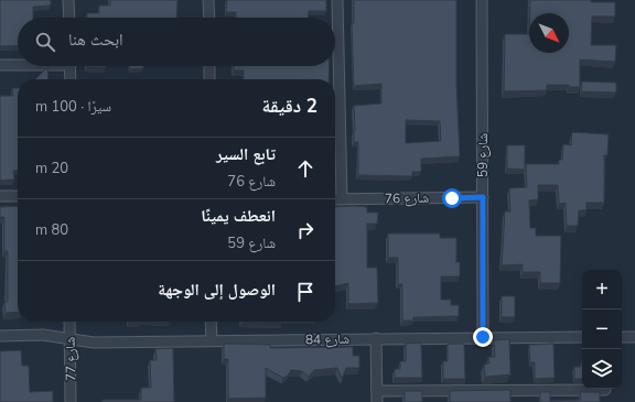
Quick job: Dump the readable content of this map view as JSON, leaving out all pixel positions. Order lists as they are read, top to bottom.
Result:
{
  "streets": {
    "street": [
      "شارع 59",
      "شارع 76",
      "شارع 84",
      "شارع 77"
    ]
  },
  "crossings": [
    ["شارع 59", "شارع 76"],
    ["شارع 59", "شارع 84"],
    ["شارع 84", "شارع 77"]
  ],
  "north": "bottom right",
  "page": {
    "search": "ابحث هنا",
    "heading": ["2 دقيقة", "سيرًا · 100 m"],
    "list": [
      ["تابع السير", "شارع 76", "20 m"],
      ["انعطف يمينًا", "شارع 59", "80 m"],
      "الوصول إلى الوجهة"
    ],
    "map_buttons": ["+", "−"]
  }
}
